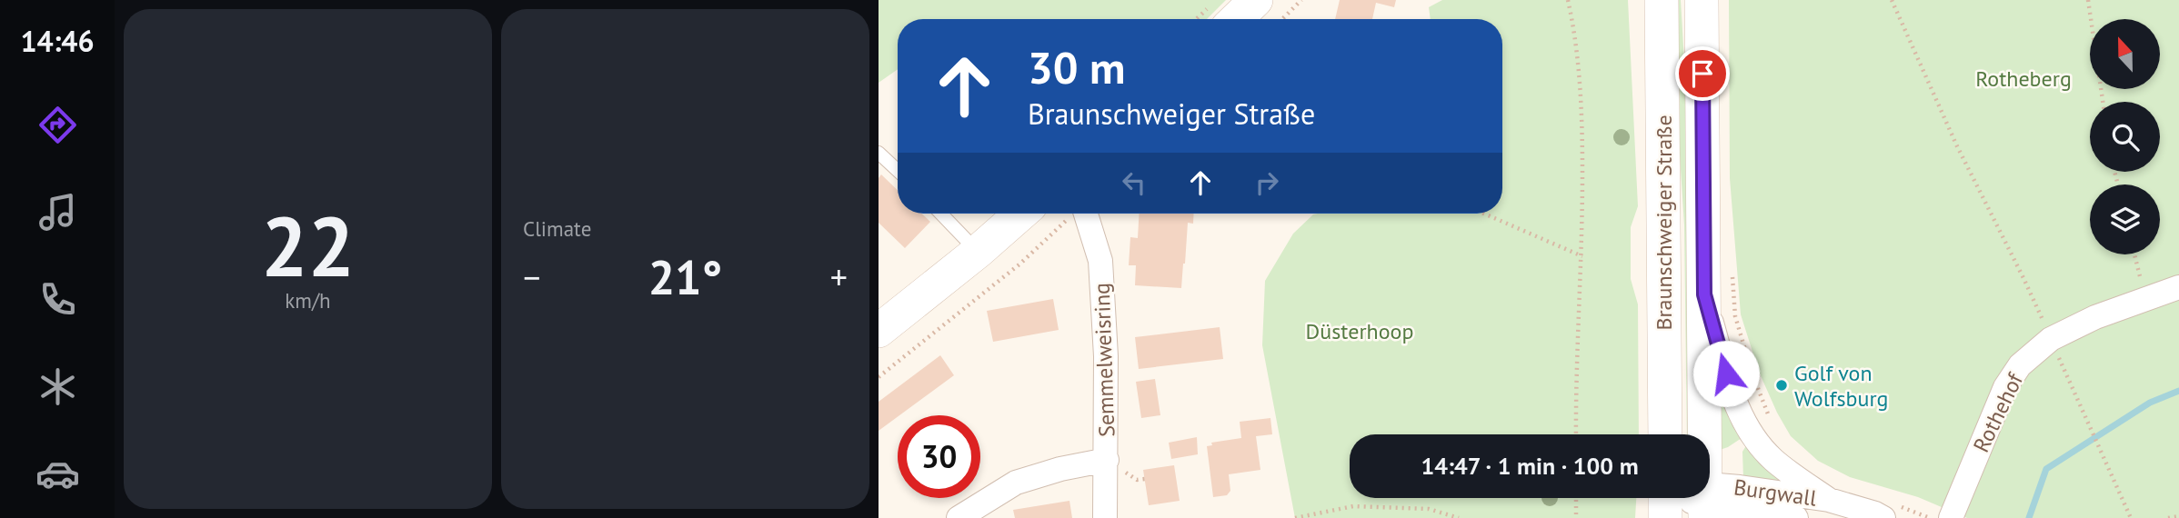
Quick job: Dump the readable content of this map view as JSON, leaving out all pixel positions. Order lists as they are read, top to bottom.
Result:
{
  "streets": {
    "main road": ["Braunschweiger Straße"],
    "street": ["Semmelweisring", "Rothehof", "Burgwall"]
  },
  "crossings": [
    ["Braunschweiger Straße", "Burgwall"]
  ],
  "parks": ["Rotheberg", "Düsterhoop"],
  "places": ["Golf von Wolfsburg"],
  "north": "top",
  "page": {
    "tabs": "14:46",
    "tile": [
      ["22", "km/h"],
      "Climate"
    ],
    "turn": ["30 m", "Braunschweiger Straße"],
    "heat": ["−", "21°", "+"],
    "limit": "30",
    "trip": "14:47 · 1 min · 100 m"
  }
}
